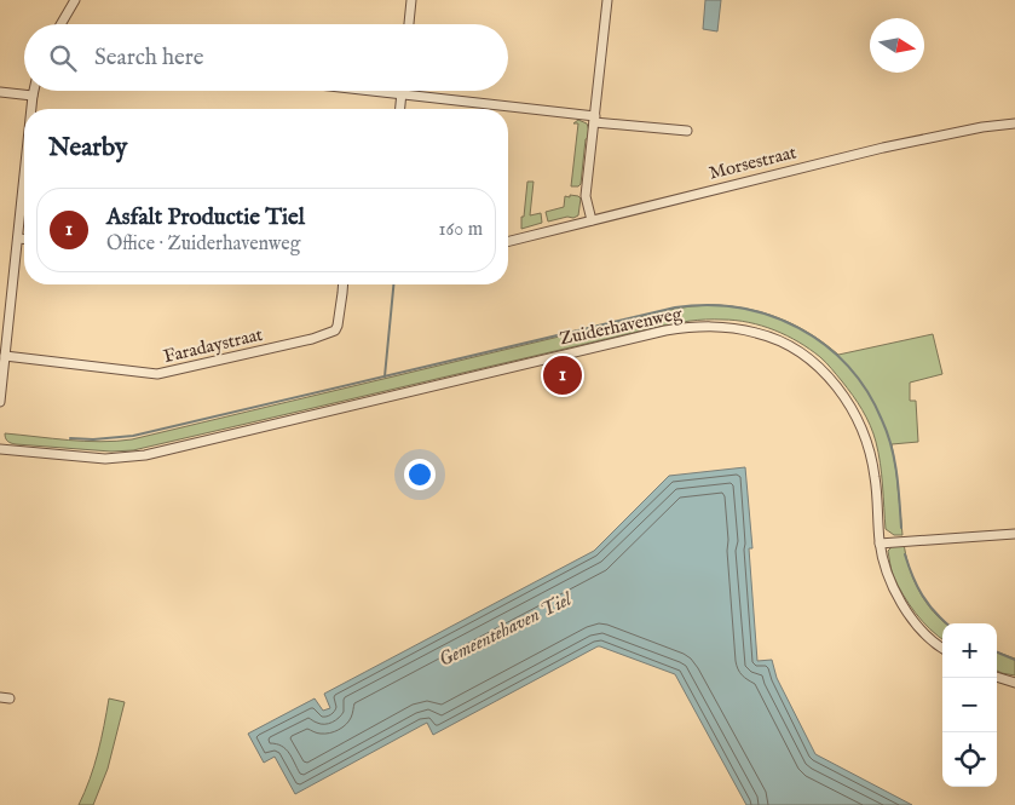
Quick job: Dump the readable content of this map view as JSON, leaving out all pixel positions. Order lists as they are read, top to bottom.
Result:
{
  "streets": {
    "street": ["Morsestraat", "Zuiderhavenweg", "Faradaystraat"]
  },
  "water": ["Gemeentehaven Tiel"],
  "north": "right",
  "page": {
    "search": "Search here",
    "heading": "Nearby",
    "list": [
      {
        "mark": "1",
        "name": "Asfalt Productie Tiel",
        "note": "Office · Zuiderhavenweg",
        "value": "160 m"
      }
    ],
    "pins": "1",
    "map_buttons": ["+", "−"]
  }
}
